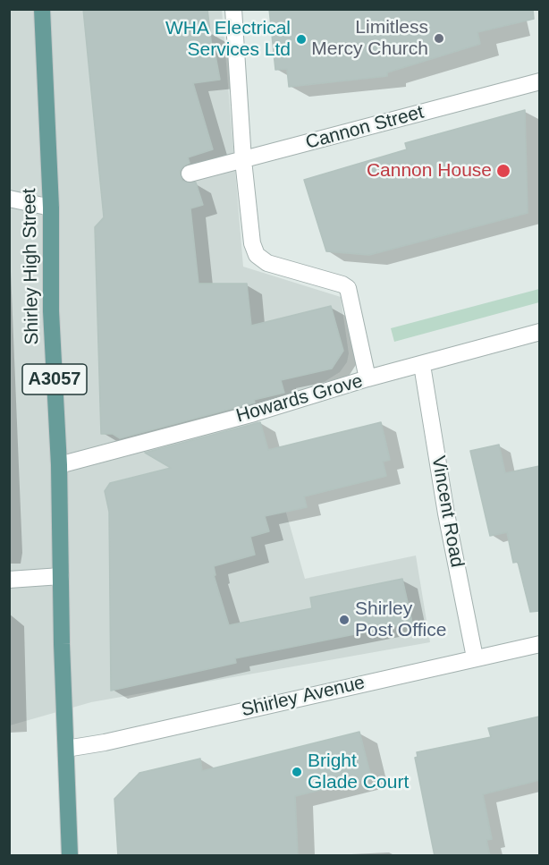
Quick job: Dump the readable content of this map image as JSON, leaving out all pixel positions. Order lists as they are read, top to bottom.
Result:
{
  "streets": {
    "main road": ["Shirley High Street", "A3057"],
    "street": [
      "Cannon Street",
      "Howards Grove",
      "Vincent Road",
      "Shirley Avenue"
    ]
  },
  "crossings": [
    ["Shirley High Street", "A3057"],
    ["Shirley High Street", "Howards Grove"],
    ["Shirley High Street", "Shirley Avenue"],
    ["A3057", "Shirley Avenue"],
    ["Howards Grove", "Vincent Road"],
    ["Vincent Road", "Shirley Avenue"]
  ],
  "places": [
    "Limitless Mercy Church",
    "WHA Electrical Services Ltd",
    "Cannon House",
    "Shirley Post Office",
    "Bright Glade Court"
  ]
}
